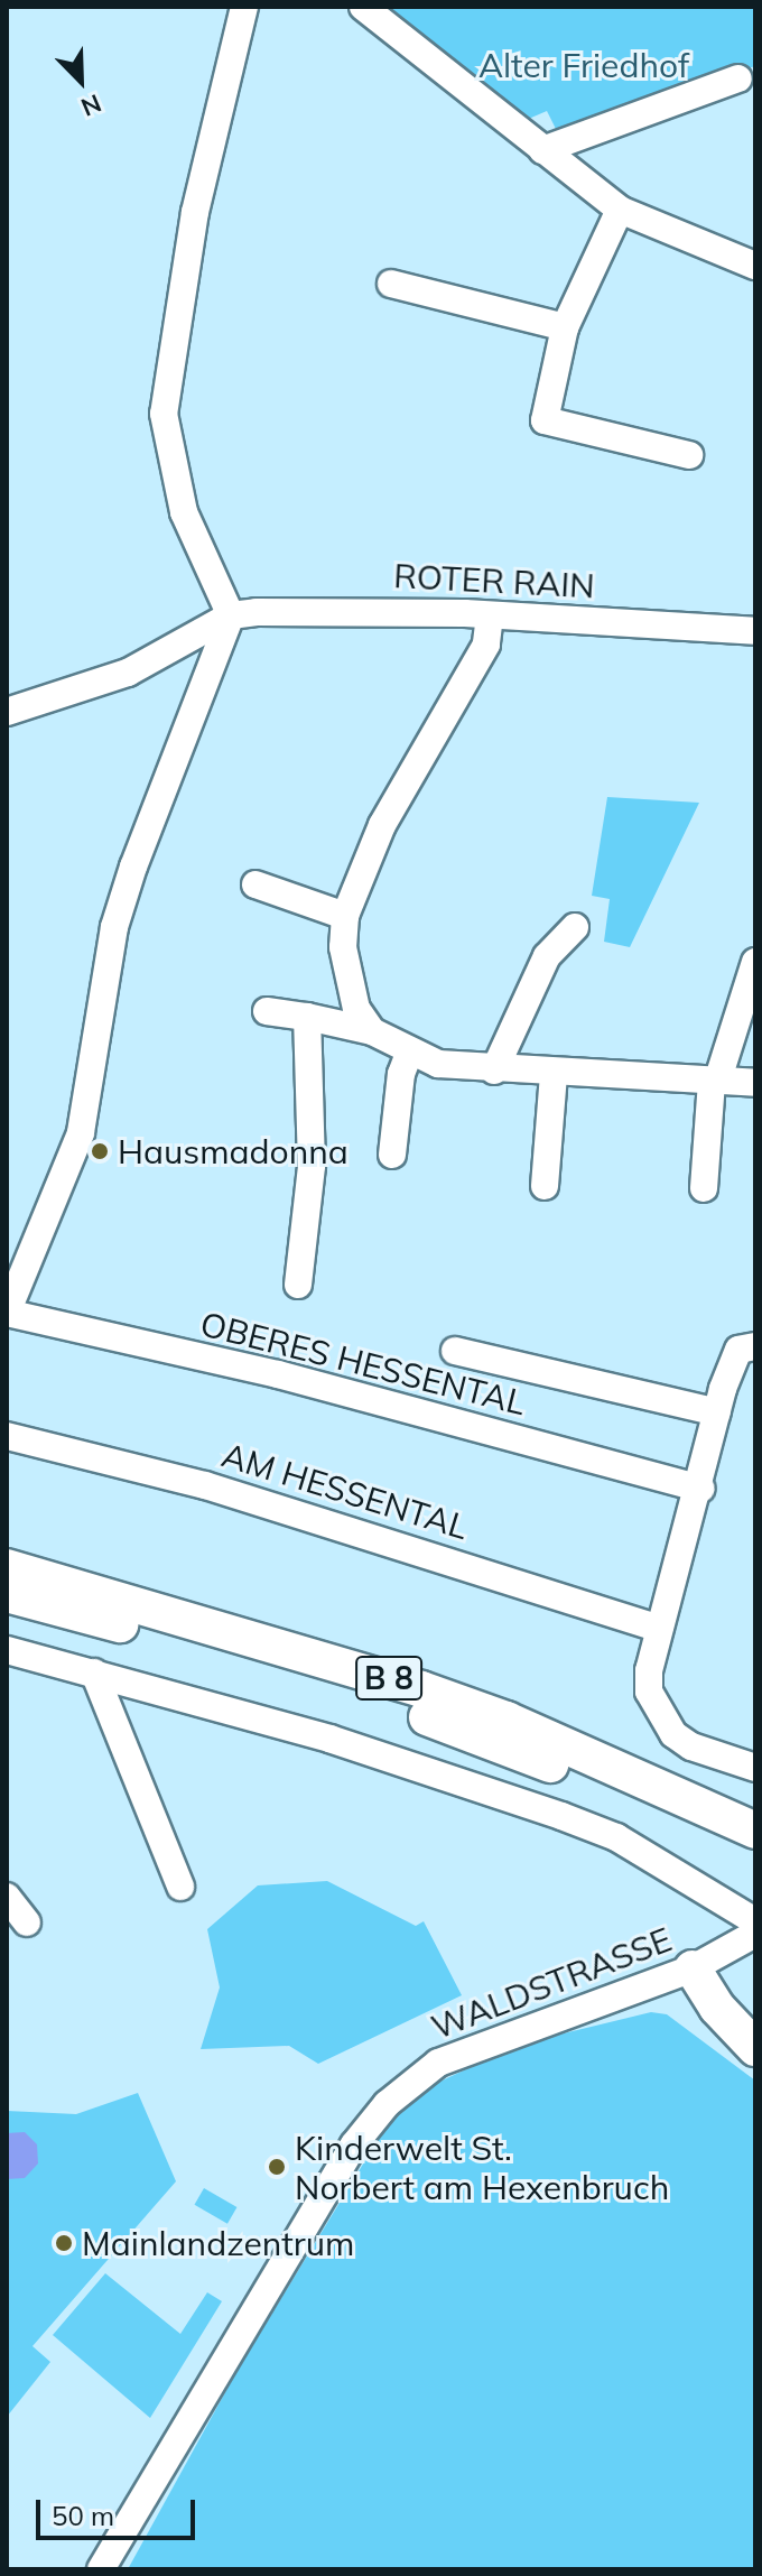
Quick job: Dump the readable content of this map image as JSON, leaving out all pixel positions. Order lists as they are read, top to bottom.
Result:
{
  "streets": {
    "main road": ["B 8"],
    "street": [
      "ROTER RAIN",
      "OBERES HESSENTAL",
      "AM HESSENTAL",
      "WALDSTRASSE"
    ]
  },
  "parks": ["Alter Friedhof"],
  "places": ["Hausmadonna", "Kinderwelt St. Norbert am Hexenbruch", "Mainlandzentrum"],
  "scale_bar": "50 m",
  "north": "bottom right"
}
